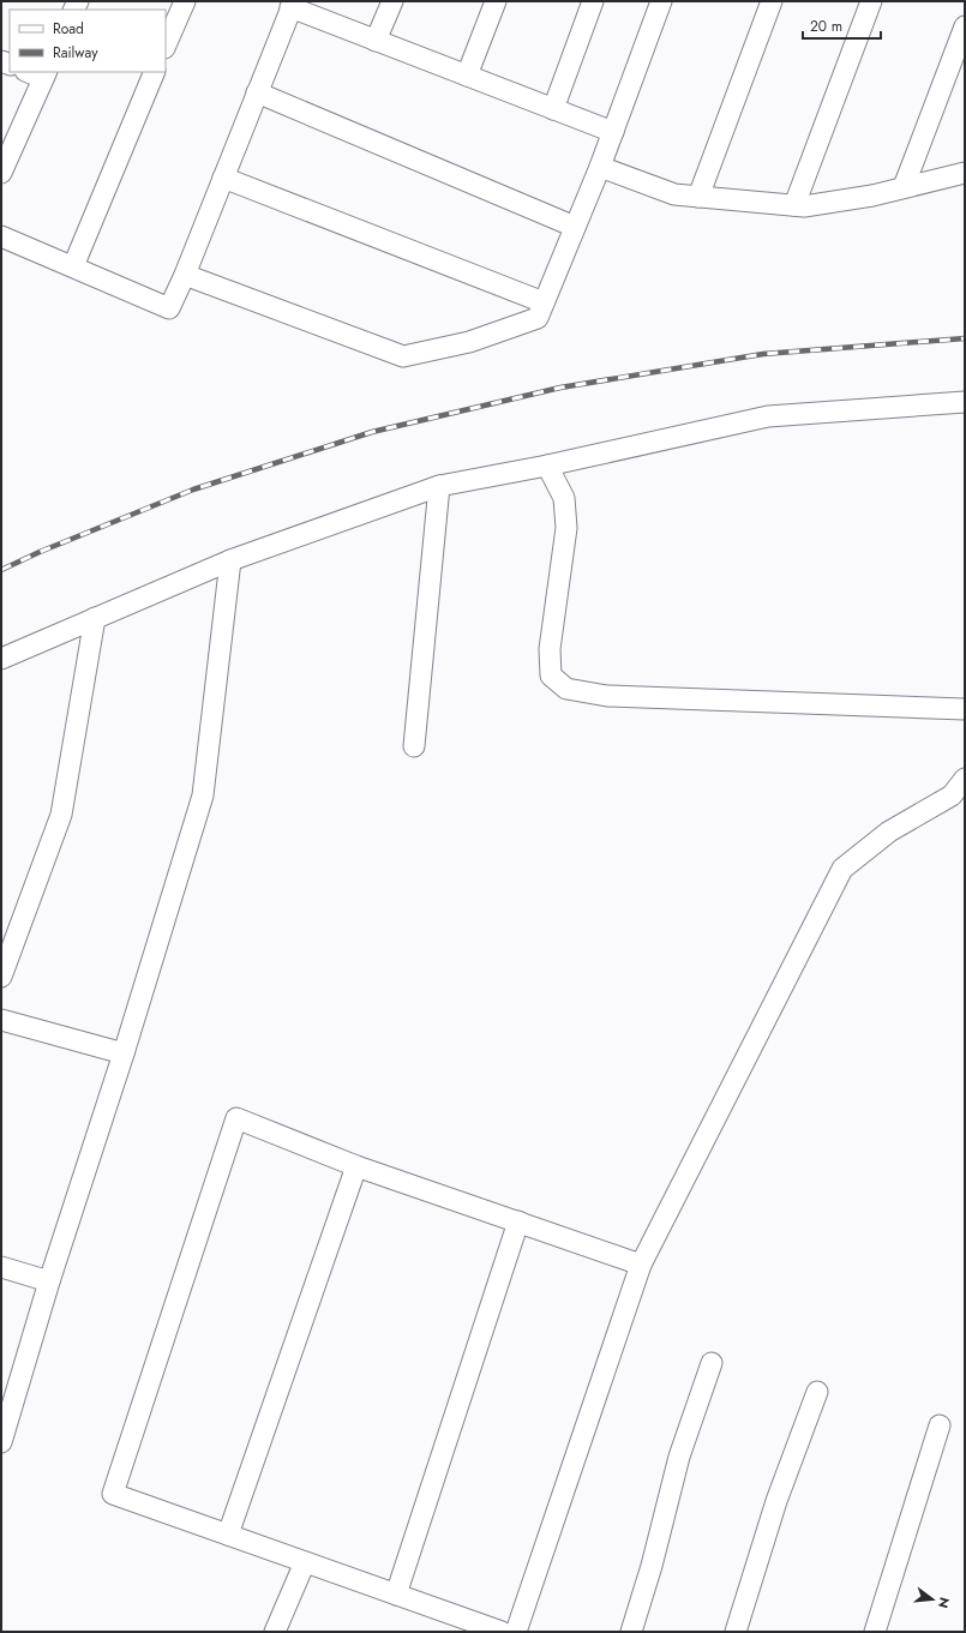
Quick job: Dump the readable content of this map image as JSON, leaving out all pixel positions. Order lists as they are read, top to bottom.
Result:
{
  "legend": ["Road", "Railway"],
  "scale_bar": "20 m",
  "north": "right"
}
